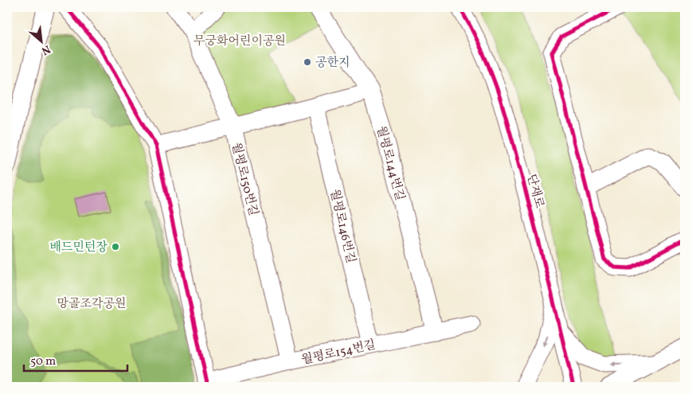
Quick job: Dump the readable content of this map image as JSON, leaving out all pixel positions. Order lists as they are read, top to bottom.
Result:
{
  "streets": {
    "street": [
      "월평로144번길",
      "월평로150번길",
      "단재로",
      "월평로146번길",
      "월평로154번길"
    ]
  },
  "crossings": [
    ["월평로144번길", "월평로154번길"],
    ["월평로150번길", "월평로154번길"],
    ["월평로146번길", "월평로154번길"]
  ],
  "parks": ["무궁화어린이공원", "망골조각공원"],
  "places": ["공한지", "배드민턴장"],
  "scale_bar": "50 m",
  "north": "bottom right"
}
